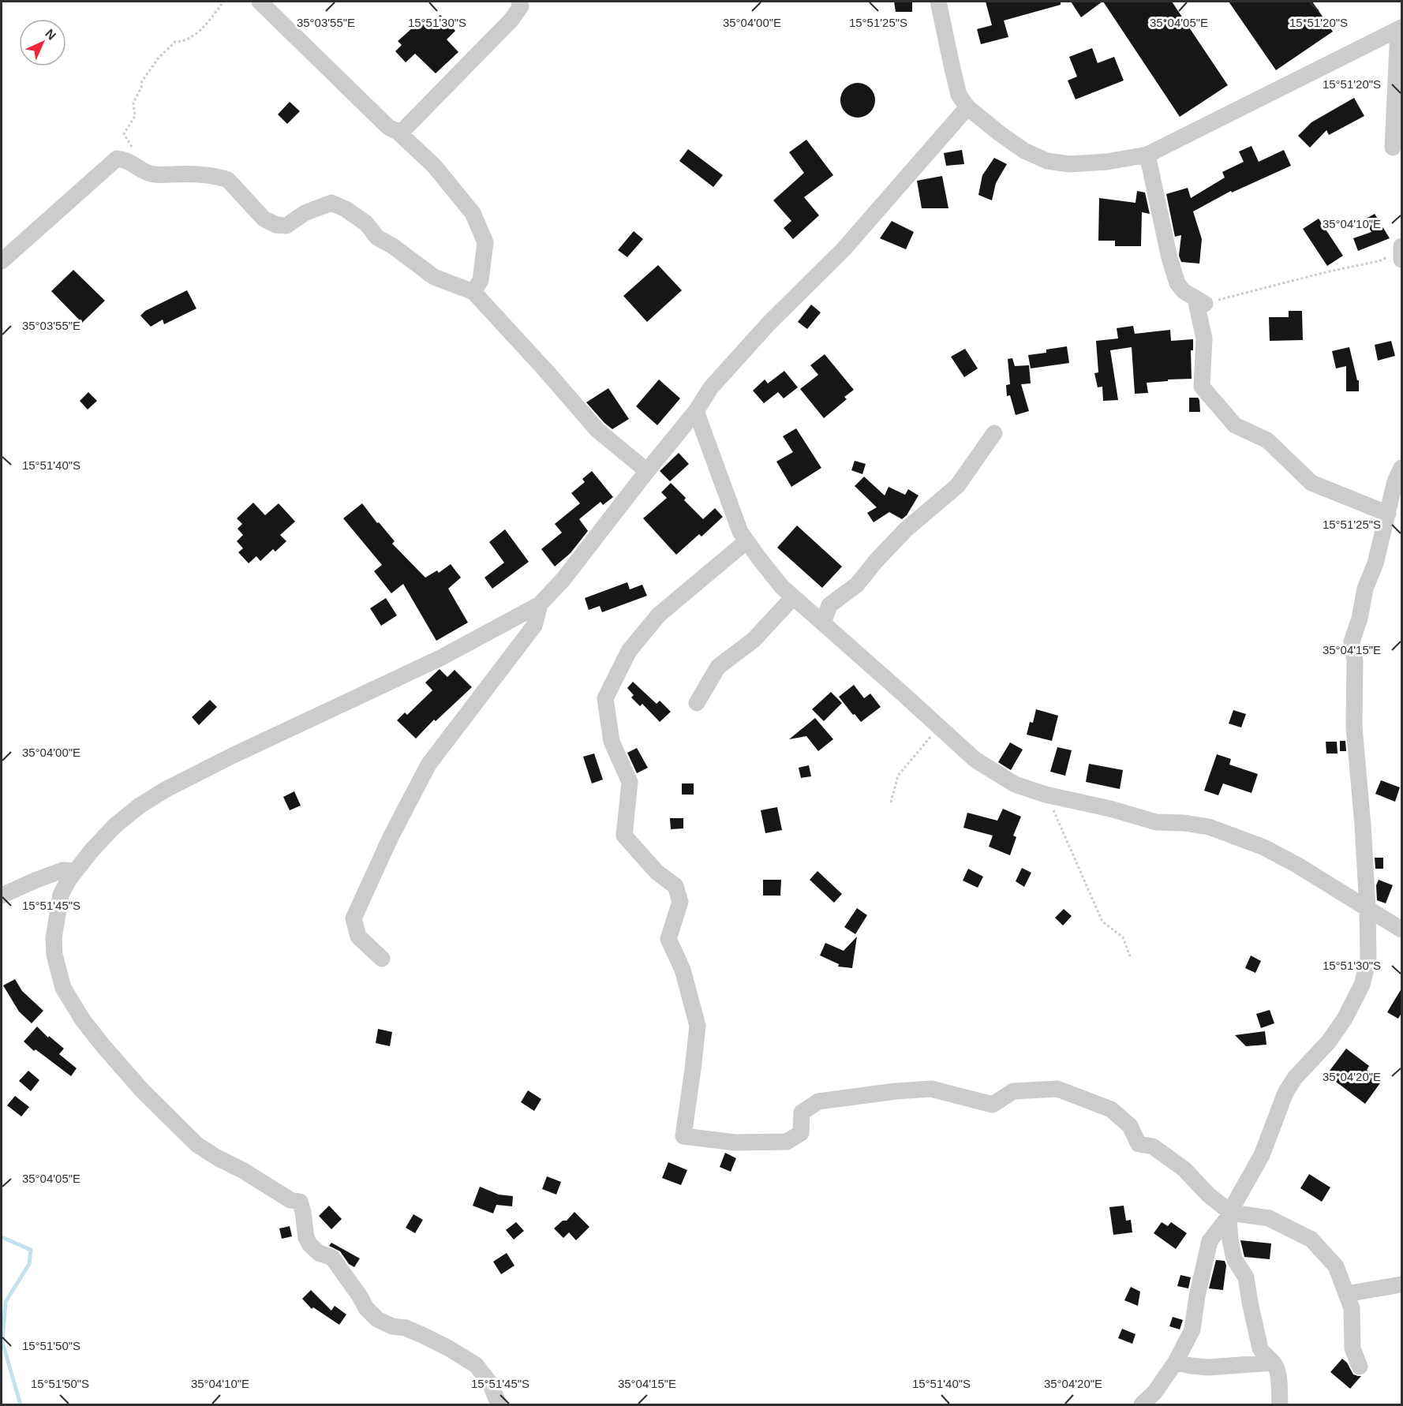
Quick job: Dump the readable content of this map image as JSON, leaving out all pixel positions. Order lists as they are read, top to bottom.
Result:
{
  "north": "top right",
  "coordinates": [
    "35°03'55\"E",
    "15°51'30\"S",
    "35°04'00\"E",
    "15°51'25\"S",
    "35°04'05\"E",
    "15°51'20\"S",
    "35°04'10\"E",
    "15°51'40\"S",
    "35°04'15\"E",
    "15°51'45\"S",
    "35°04'20\"E",
    "15°51'50\"S"
  ]
}
